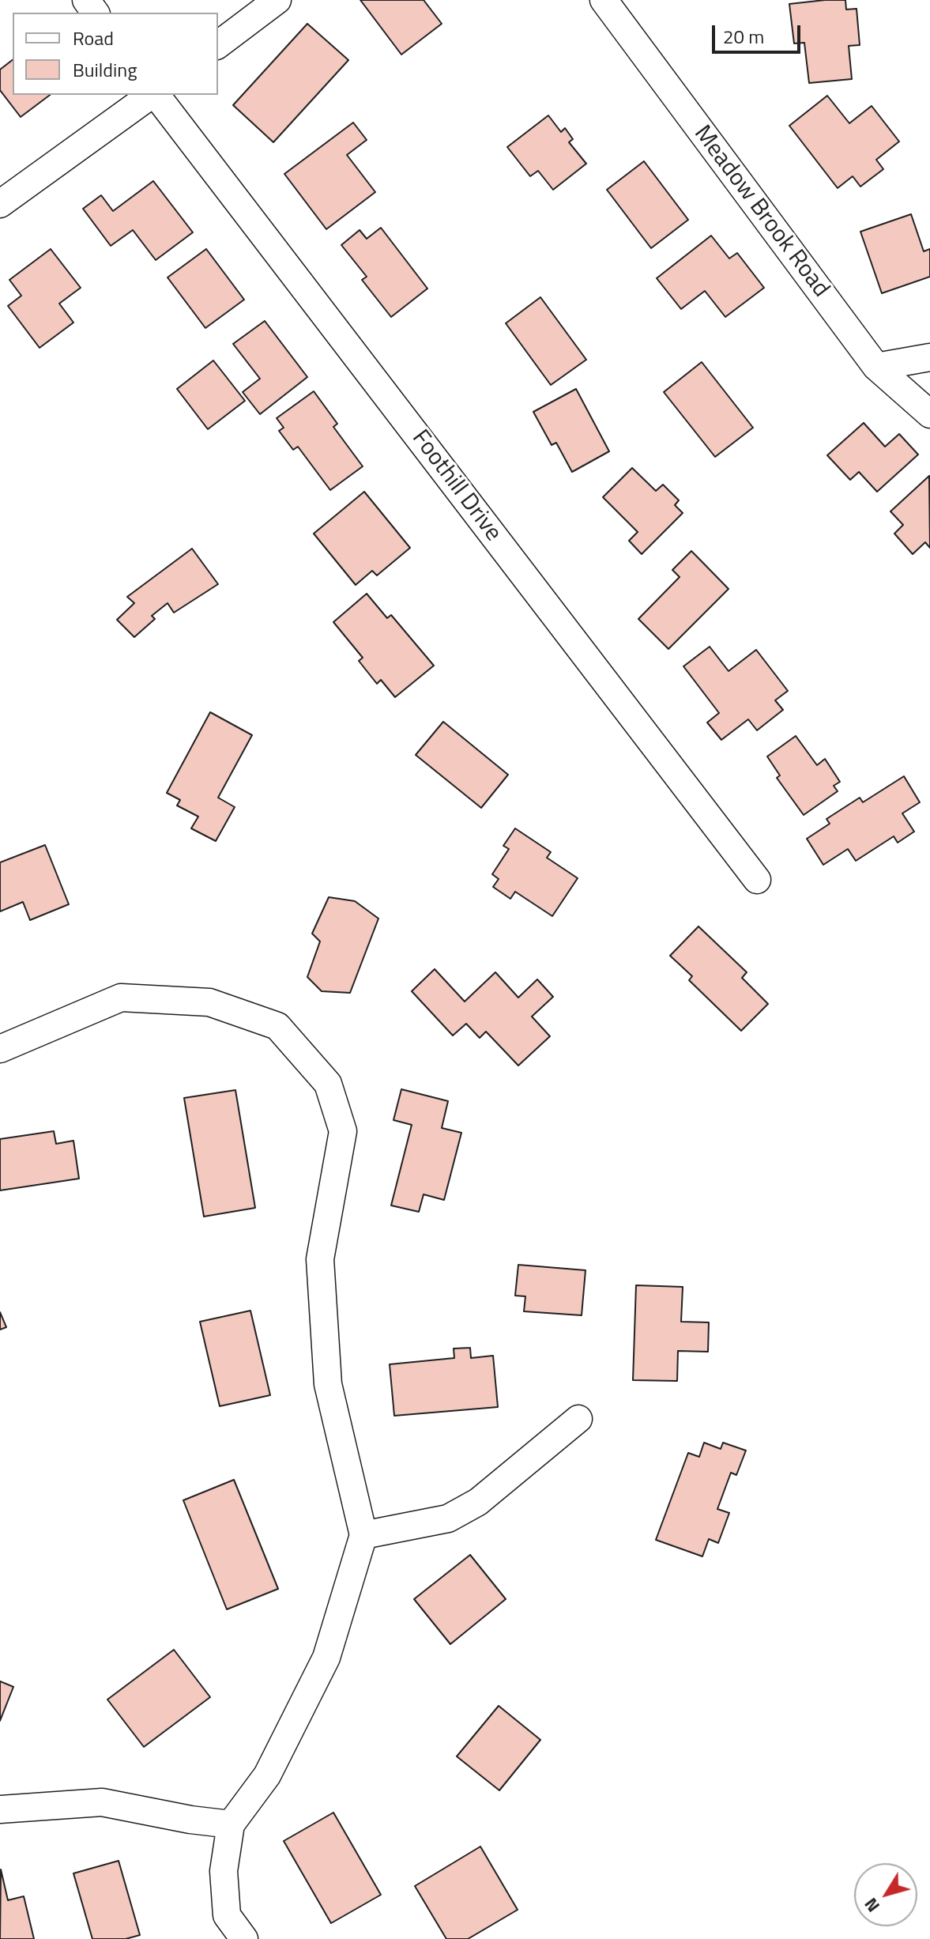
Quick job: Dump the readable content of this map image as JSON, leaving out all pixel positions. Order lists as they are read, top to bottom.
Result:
{
  "streets": {
    "street": ["Meadow Brook Road", "Foothill Drive"]
  },
  "legend": ["Road", "Building"],
  "scale_bar": "20 m",
  "north": "bottom left"
}
